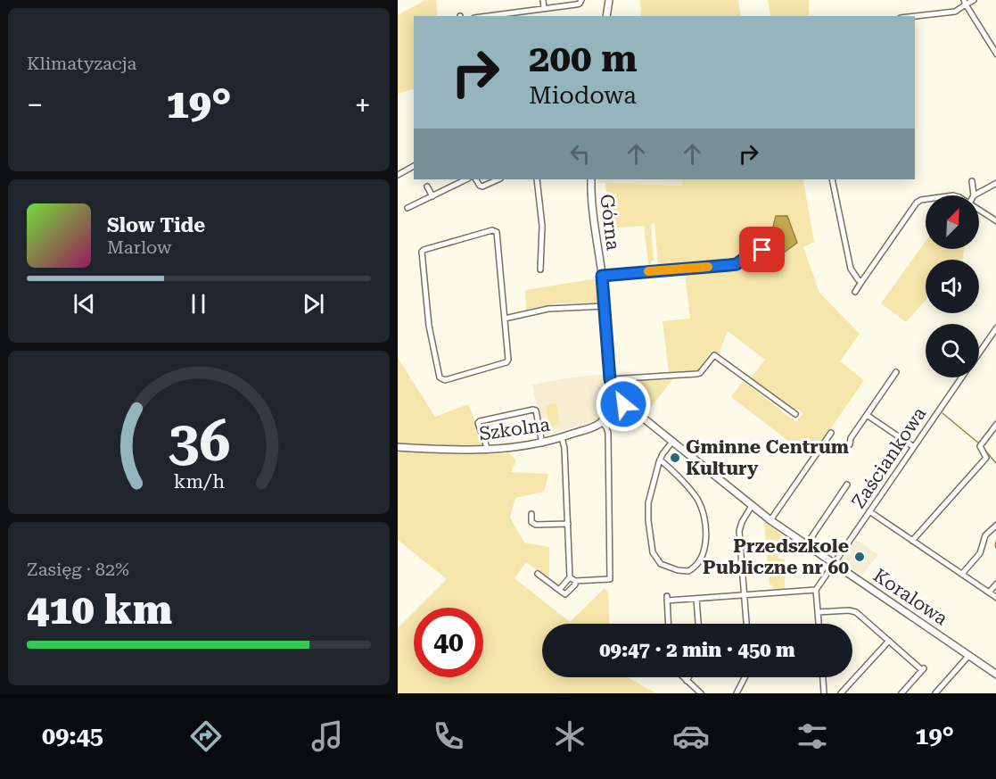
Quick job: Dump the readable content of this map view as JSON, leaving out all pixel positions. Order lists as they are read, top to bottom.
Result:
{
  "streets": {
    "street": [
      "Górna",
      "Szkolna",
      "Zaściankowa",
      "Koralowa"
    ]
  },
  "crossings": [
    ["Górna", "Koralowa"],
    ["Zaściankowa", "Koralowa"]
  ],
  "places": ["Gminne Centrum Kultury", "Przedszkole Publiczne nr 60"],
  "north": "top right",
  "page": {
    "tile": [
      "Klimatyzacja",
      ["Zasięg · 82%", "410 km"]
    ],
    "turn": ["200 m", "Miodowa"],
    "heat": ["−", "19°", "+"],
    "song": ["Slow Tide", "Marlow"],
    "limit": "40",
    "trip": "09:47 · 2 min · 450 m",
    "tabs": ["09:45", "19°"],
    "gauge": ["36", "km/h"]
  }
}
